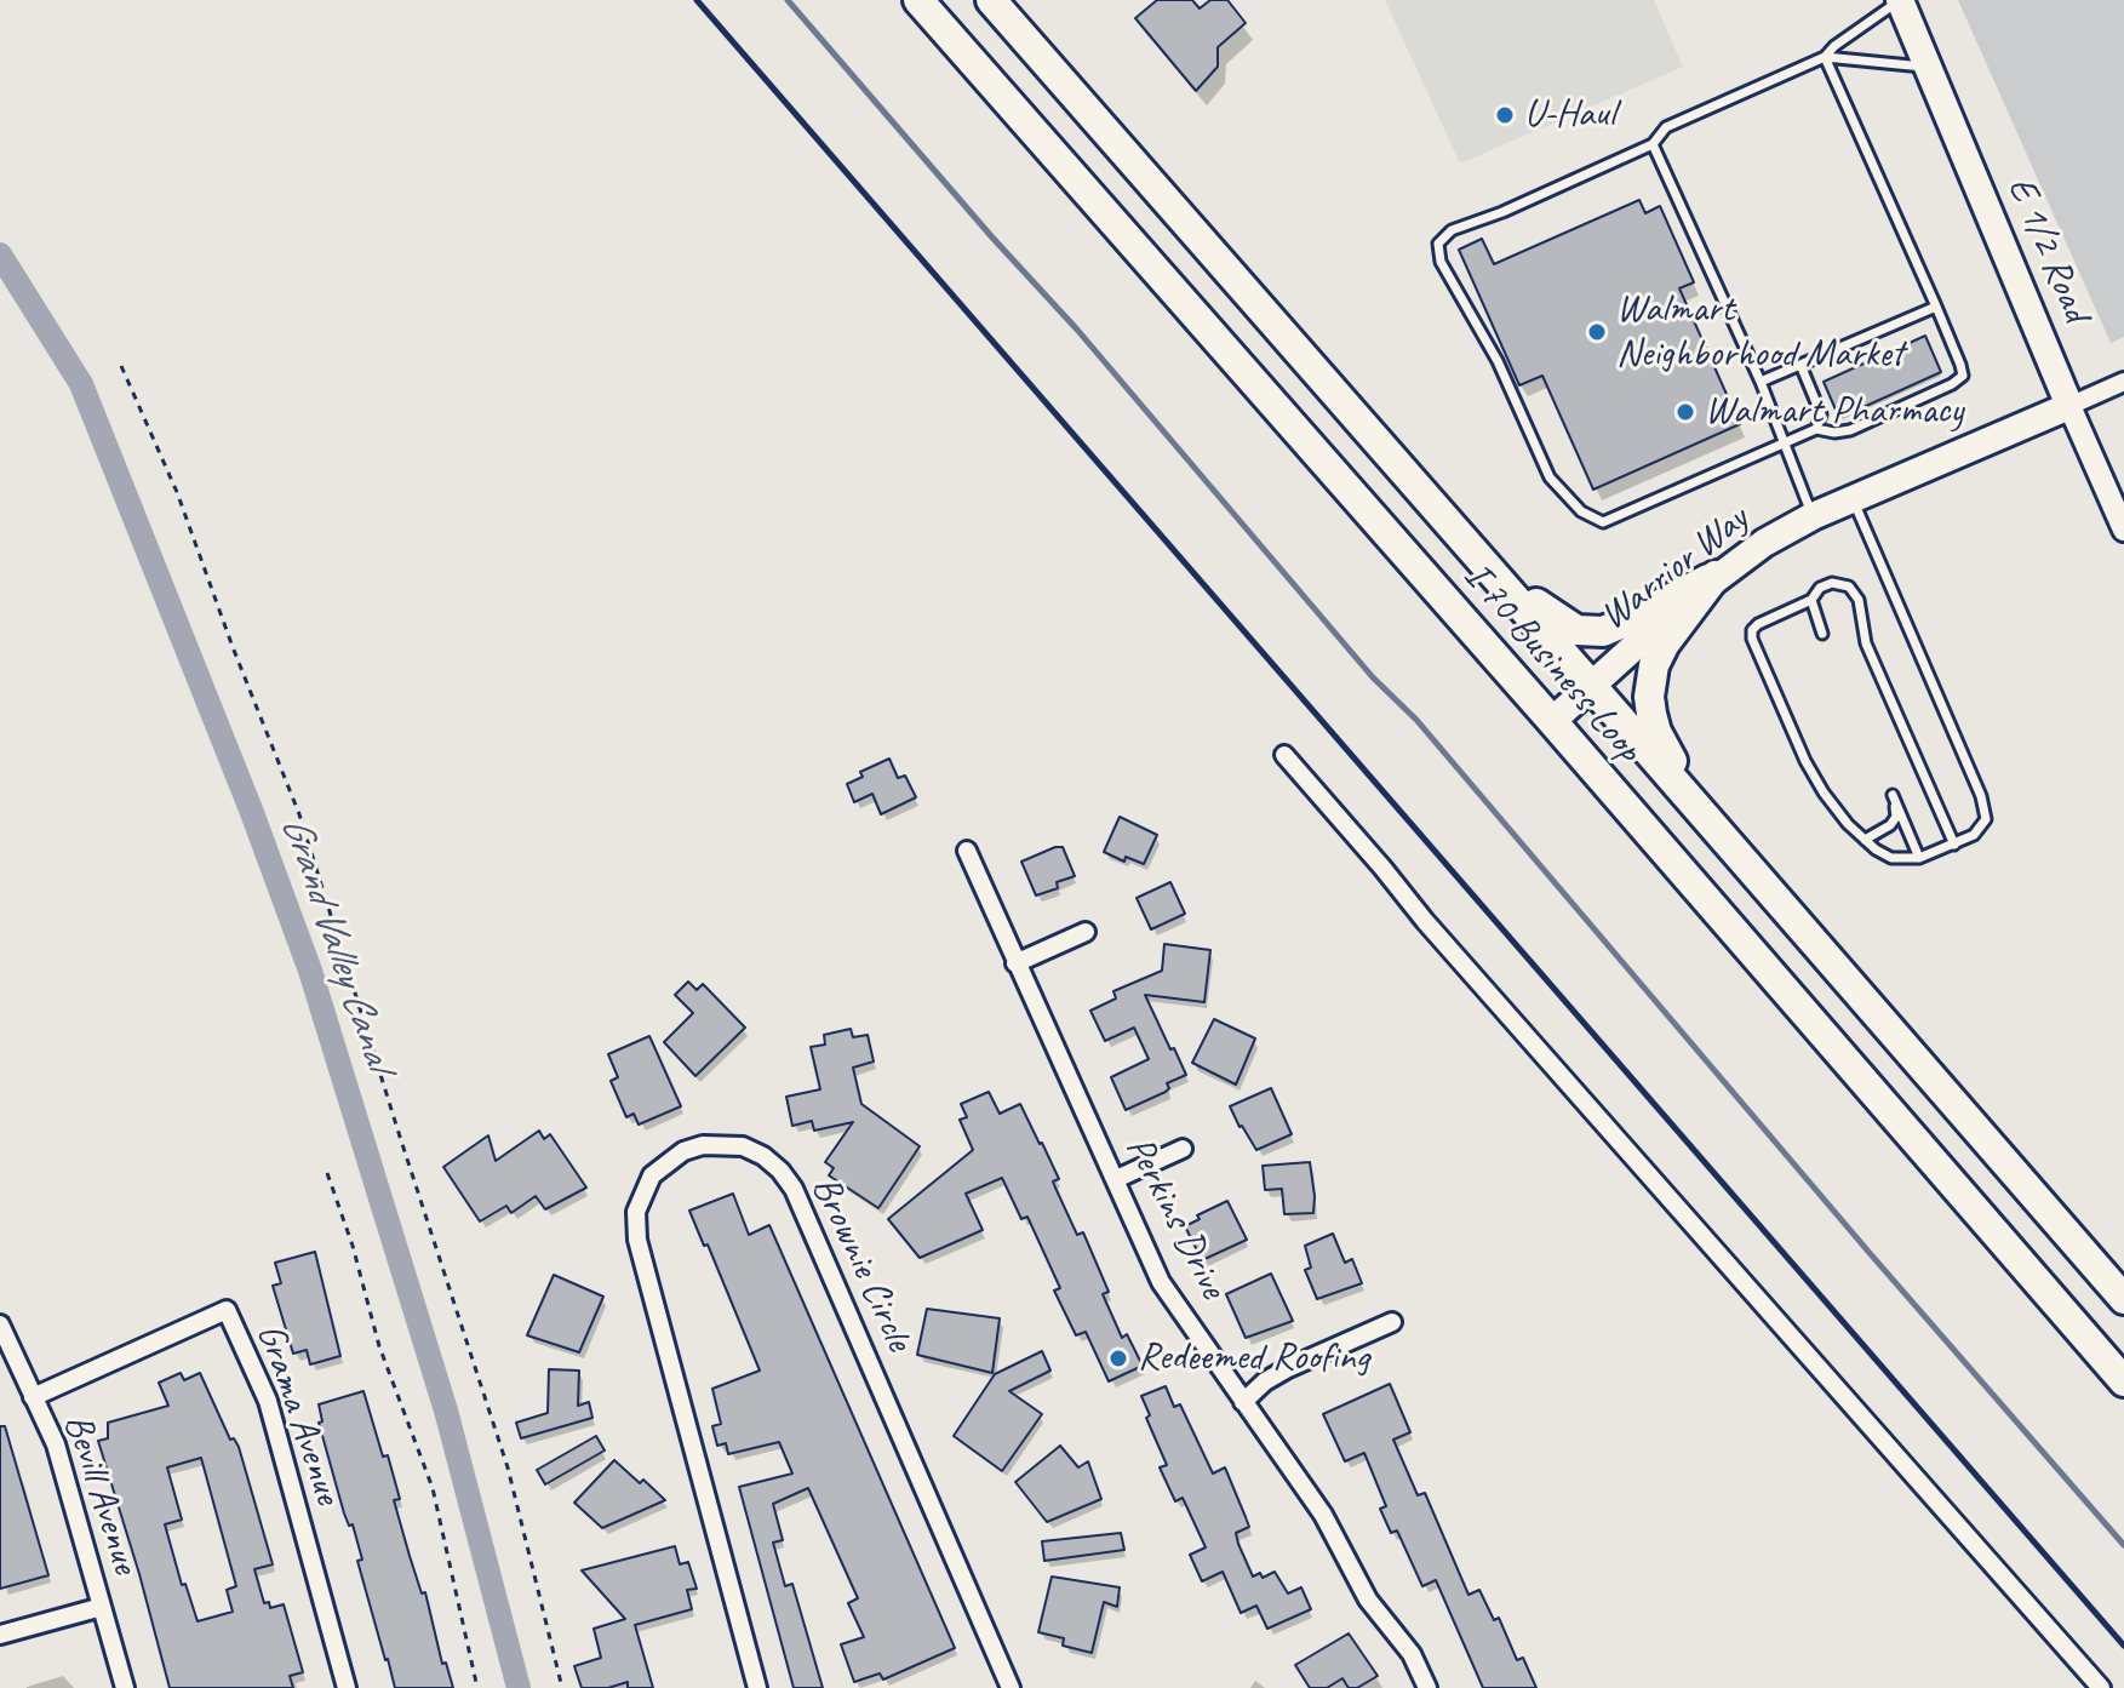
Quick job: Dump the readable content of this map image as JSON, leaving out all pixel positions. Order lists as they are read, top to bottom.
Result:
{
  "streets": {
    "main road": ["E 1/2 Road", "Warrior Way", "I 70 Business Loop"],
    "street": [
      "Perkins Drive",
      "Brownie Circle",
      "Grama Avenue",
      "Bevill Avenue"
    ]
  },
  "crossings": [
    ["E 1/2 Road", "Warrior Way"],
    ["Warrior Way", "I 70 Business Loop"],
    ["Grama Avenue", "Bevill Avenue"]
  ],
  "water": ["Grand Valley Canal"],
  "places": [
    "U-Haul",
    "Walmart Neighborhood Market",
    "Walmart Pharmacy",
    "Redeemed Roofing"
  ]
}
